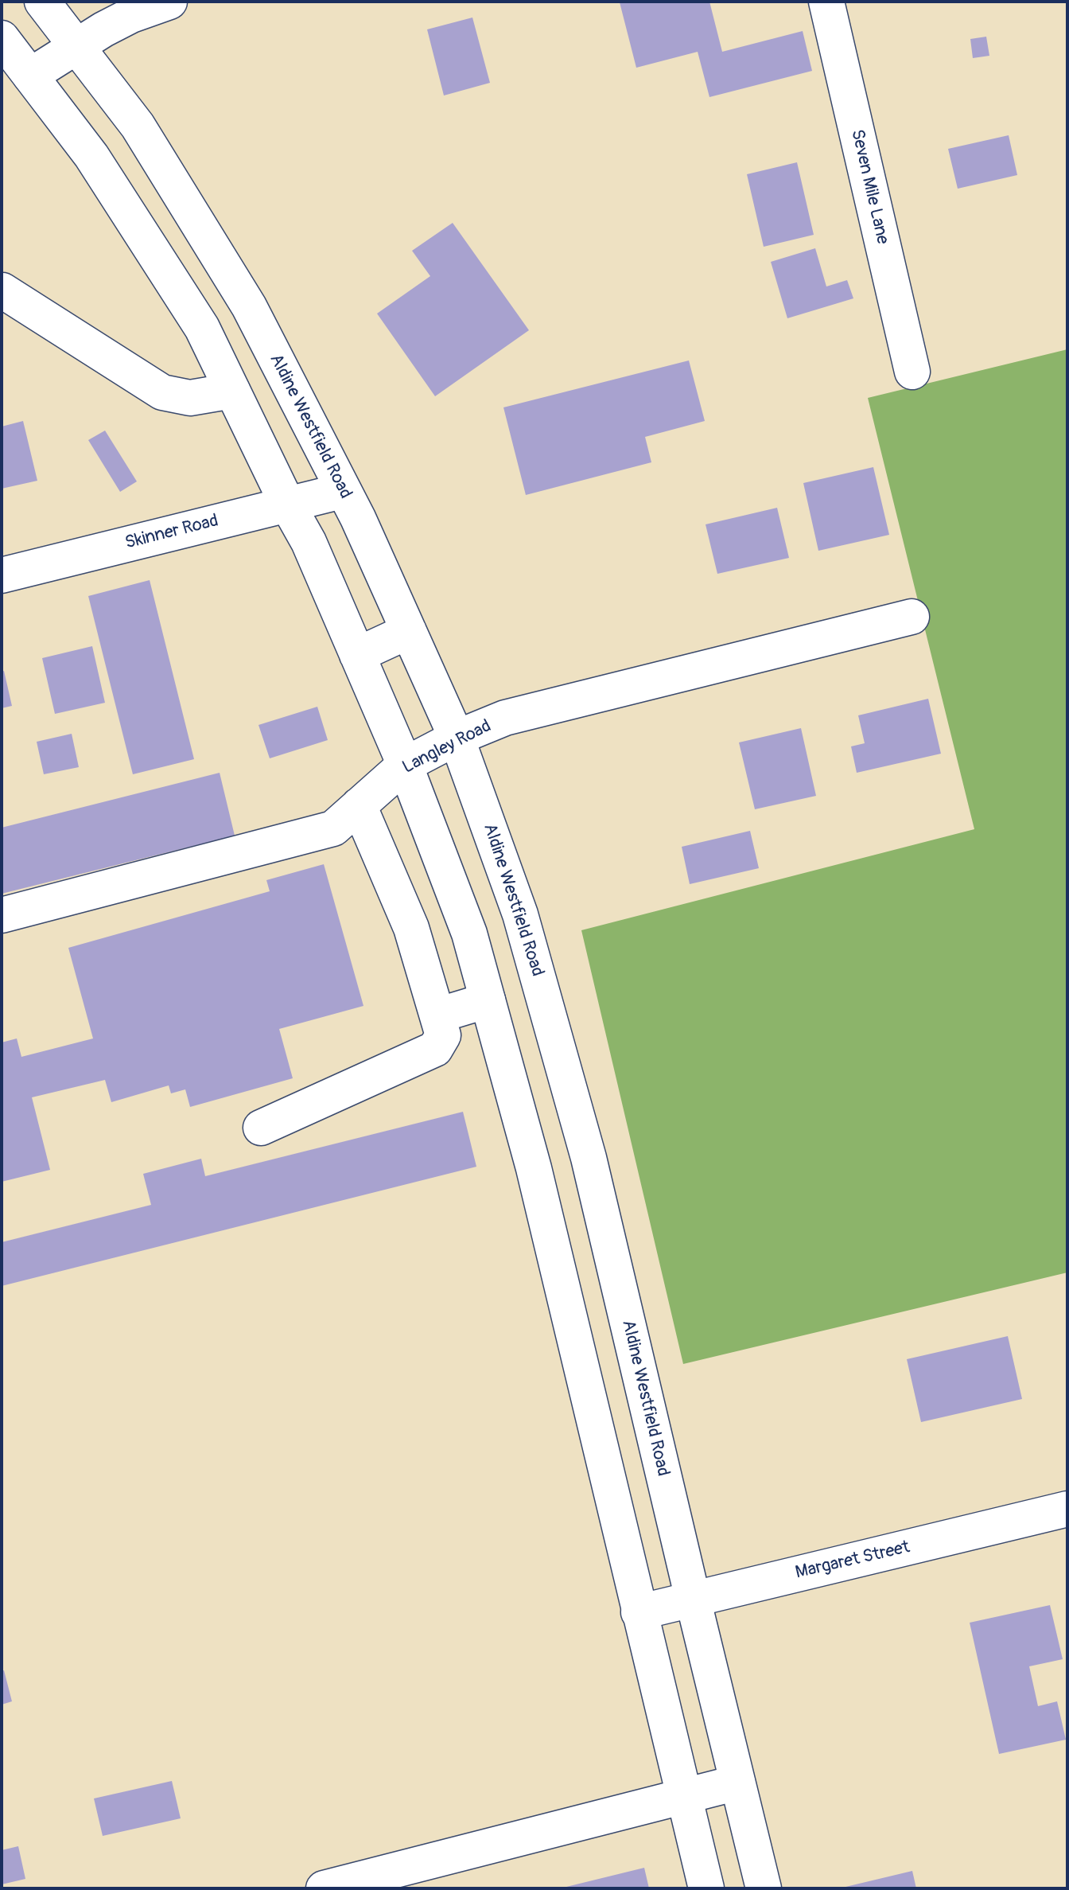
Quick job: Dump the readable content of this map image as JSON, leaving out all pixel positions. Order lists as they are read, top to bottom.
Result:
{
  "streets": {
    "main road": [
      "Seven Mile Lane",
      "Aldine Westfield Road",
      "Skinner Road",
      "Langley Road",
      "Margaret Street"
    ]
  },
  "crossings": [
    ["Aldine Westfield Road", "Skinner Road"],
    ["Aldine Westfield Road", "Langley Road"],
    ["Aldine Westfield Road", "Margaret Street"]
  ]
}
